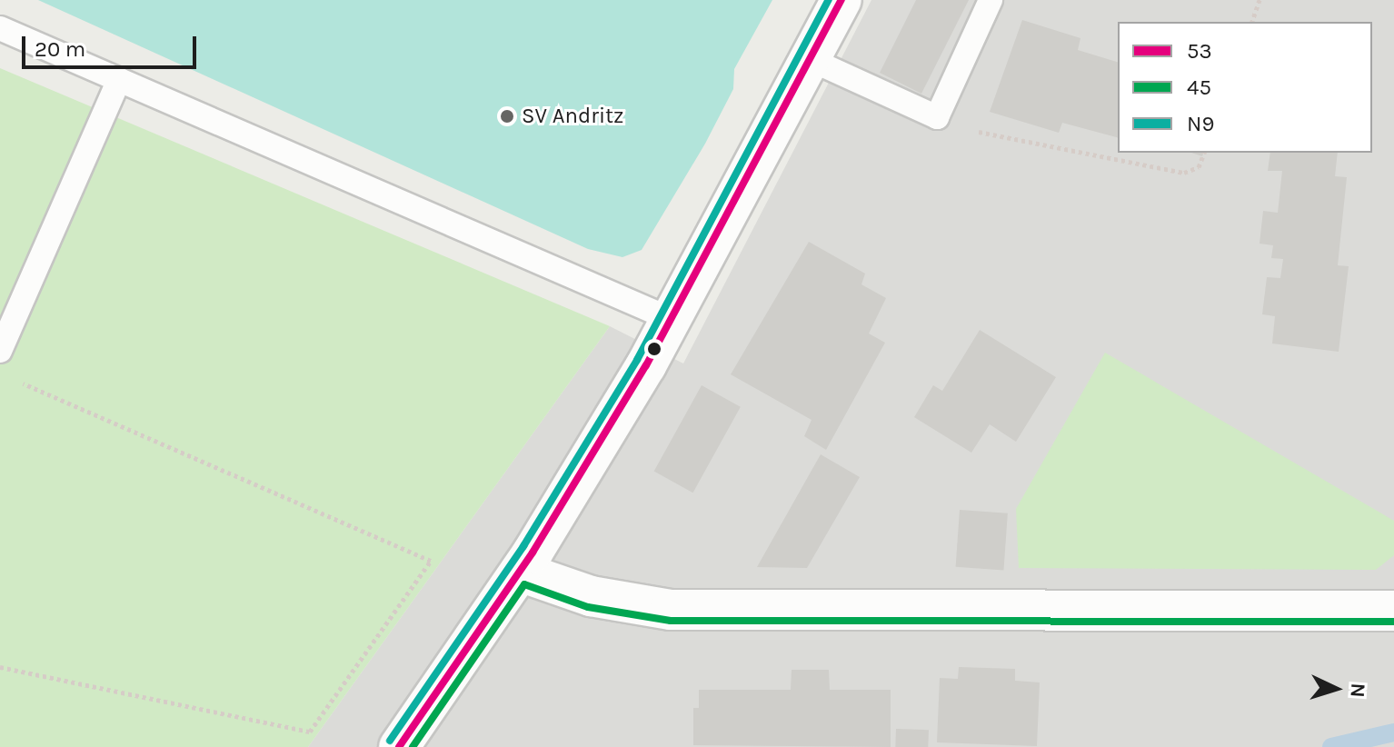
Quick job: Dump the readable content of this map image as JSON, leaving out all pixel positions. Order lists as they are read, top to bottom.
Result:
{
  "places": ["SV Andritz"],
  "lines": ["transit line 53", "transit line N9", "transit line 45"],
  "legend": ["53", "45", "N9"],
  "scale_bar": "20 m",
  "north": "right"
}
